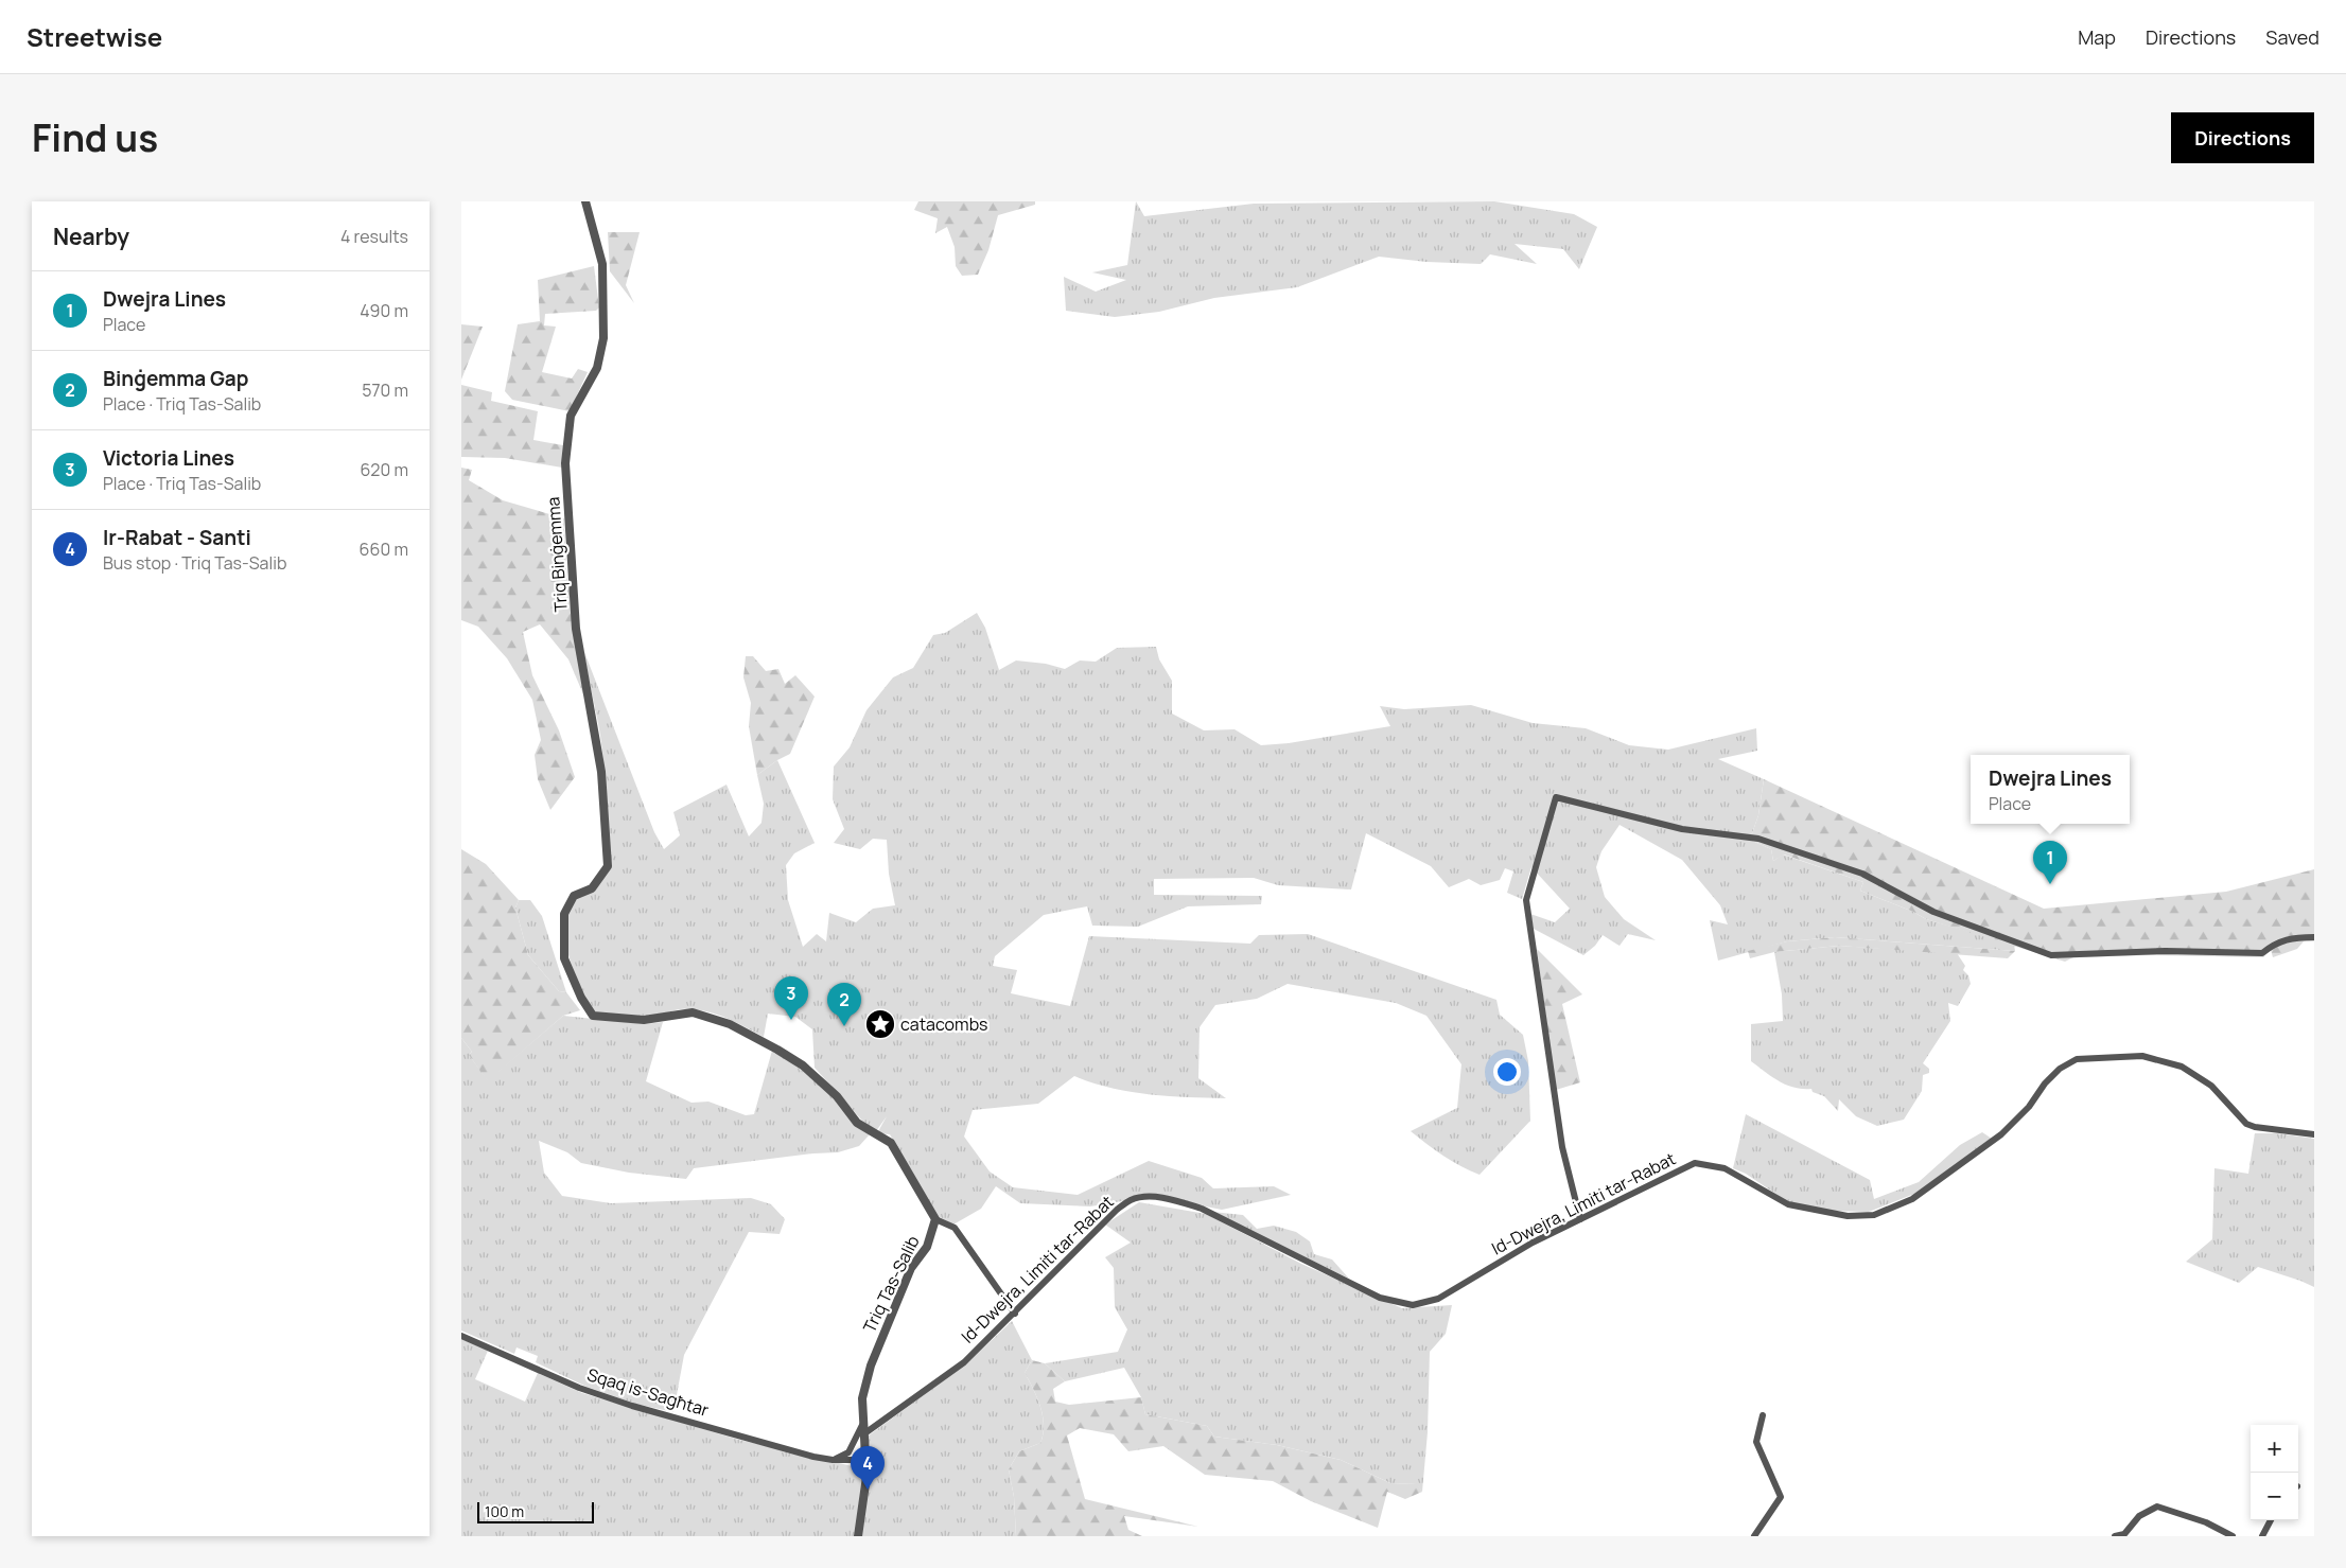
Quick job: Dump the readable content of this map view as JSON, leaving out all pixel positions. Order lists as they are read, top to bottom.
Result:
{
  "streets": {
    "street": [
      "Triq Binġemma",
      "Id-Dwejra, Limiti tar-Rabat",
      "Triq Tas-Salib",
      "Sqaq is-Sagħtar"
    ]
  },
  "crossings": [
    ["Triq Binġemma", "Triq Tas-Salib"],
    ["Id-Dwejra, Limiti tar-Rabat", "Triq Tas-Salib"],
    ["Triq Tas-Salib", "Sqaq is-Sagħtar"]
  ],
  "places": {
    "place": ["catacombs"]
  },
  "scale_bar": "100 m",
  "page": {
    "header": "Streetwise",
    "nav": ["Map", "Directions", "Saved"],
    "title": "Find us",
    "buttons": "Directions",
    "heading": ["Nearby", "4 results"],
    "list": [
      {
        "mark": "1",
        "name": "Dwejra Lines",
        "note": "Place",
        "value": "490 m"
      },
      {
        "mark": "2",
        "name": "Binġemma Gap",
        "note": "Place · Triq Tas-Salib",
        "value": "570 m"
      },
      {
        "mark": "3",
        "name": "Victoria Lines",
        "note": "Place · Triq Tas-Salib",
        "value": "620 m"
      },
      {
        "mark": "4",
        "name": "Ir-Rabat - Santi",
        "note": "Bus stop · Triq Tas-Salib",
        "value": "660 m"
      }
    ],
    "popup": ["Dwejra Lines", "Place"],
    "pins": [
      "1",
      "3",
      "2",
      "4"
    ],
    "map_buttons": ["+", "−"],
    "scale": "100 m"
  }
}
